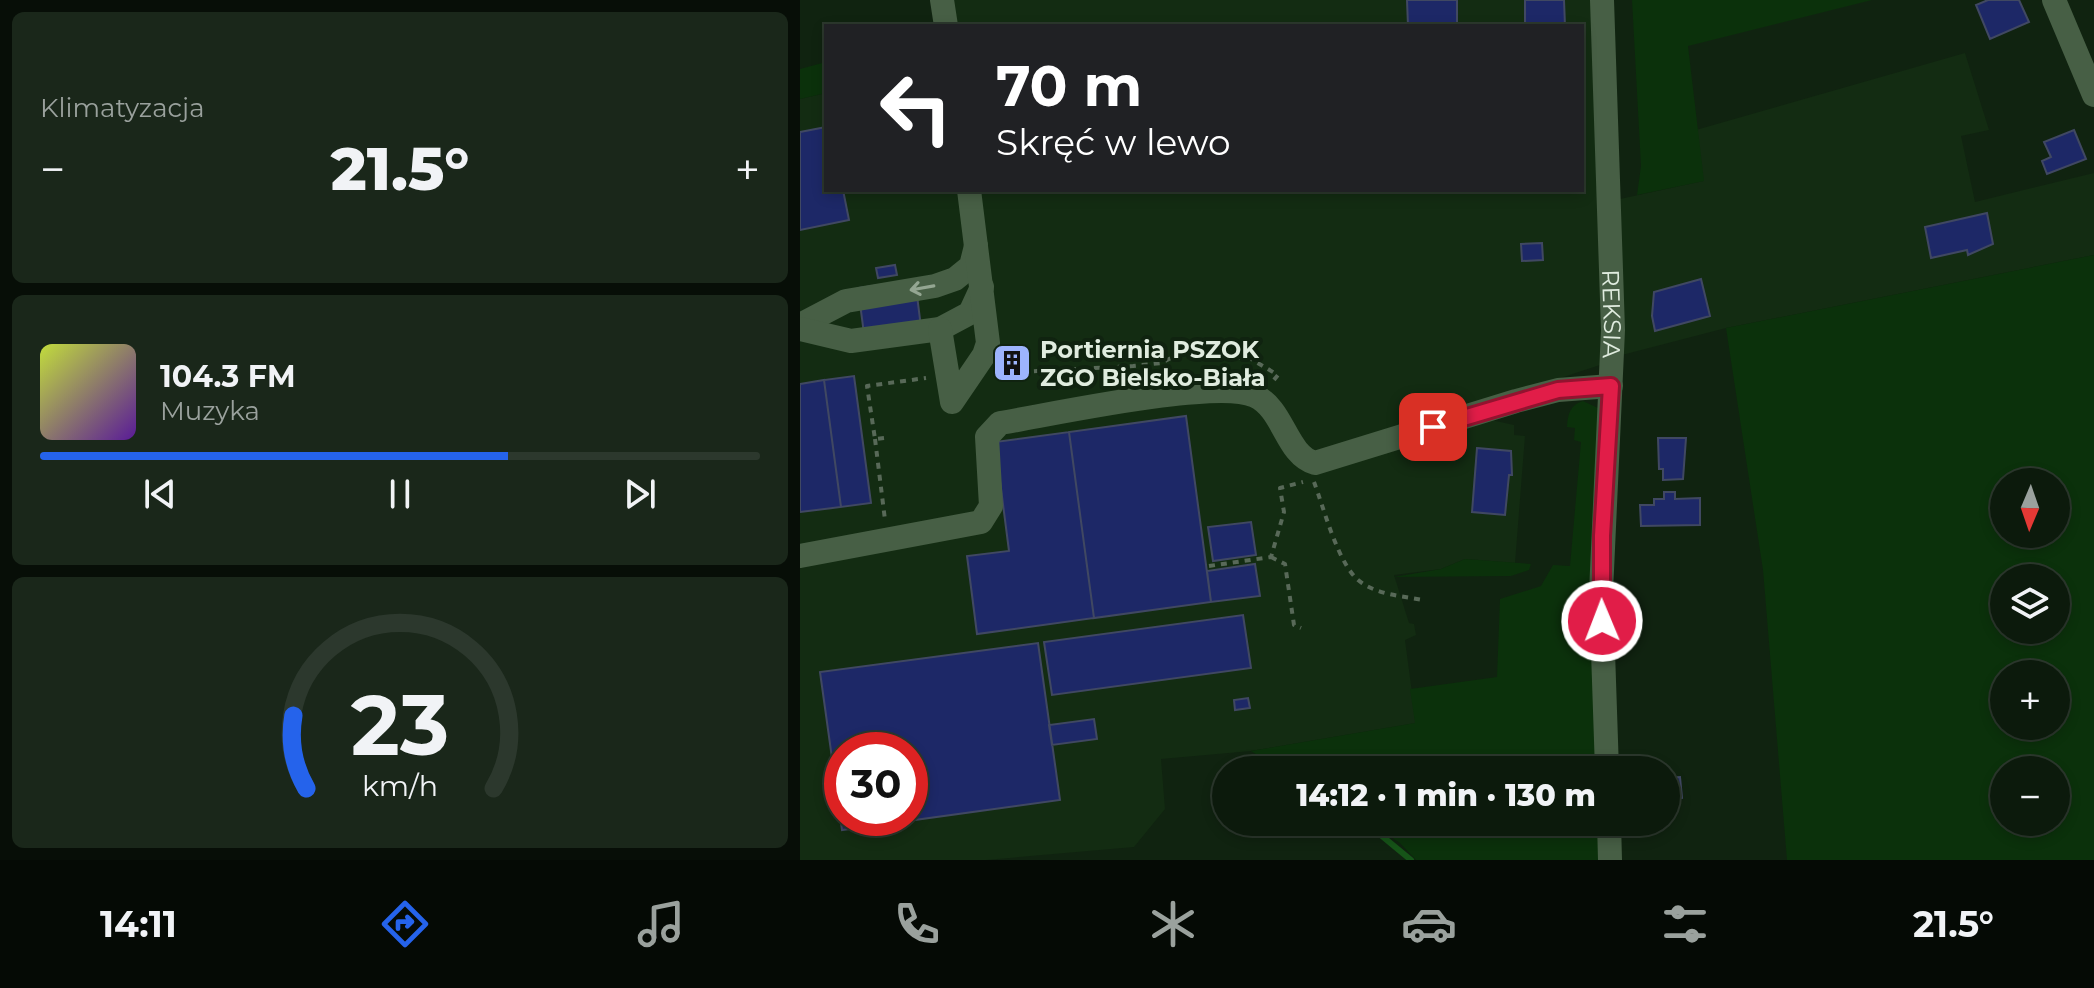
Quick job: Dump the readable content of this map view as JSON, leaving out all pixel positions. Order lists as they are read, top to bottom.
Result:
{
  "streets": {
    "street": ["REKSIA"]
  },
  "places": {
    "building": ["Portiernia PSZOK ZGO Bielsko-Biała"]
  },
  "north": "bottom",
  "page": {
    "tile": "Klimatyzacja",
    "turn": ["70 m", "Skręć w lewo"],
    "heat": ["−", "21.5°", "+"],
    "song": ["104.3 FM", "Muzyka"],
    "map_buttons": ["+", "−"],
    "limit": "30",
    "trip": "14:12 · 1 min · 130 m",
    "tabs": ["14:11", "21.5°"],
    "gauge": ["23", "km/h"]
  }
}
